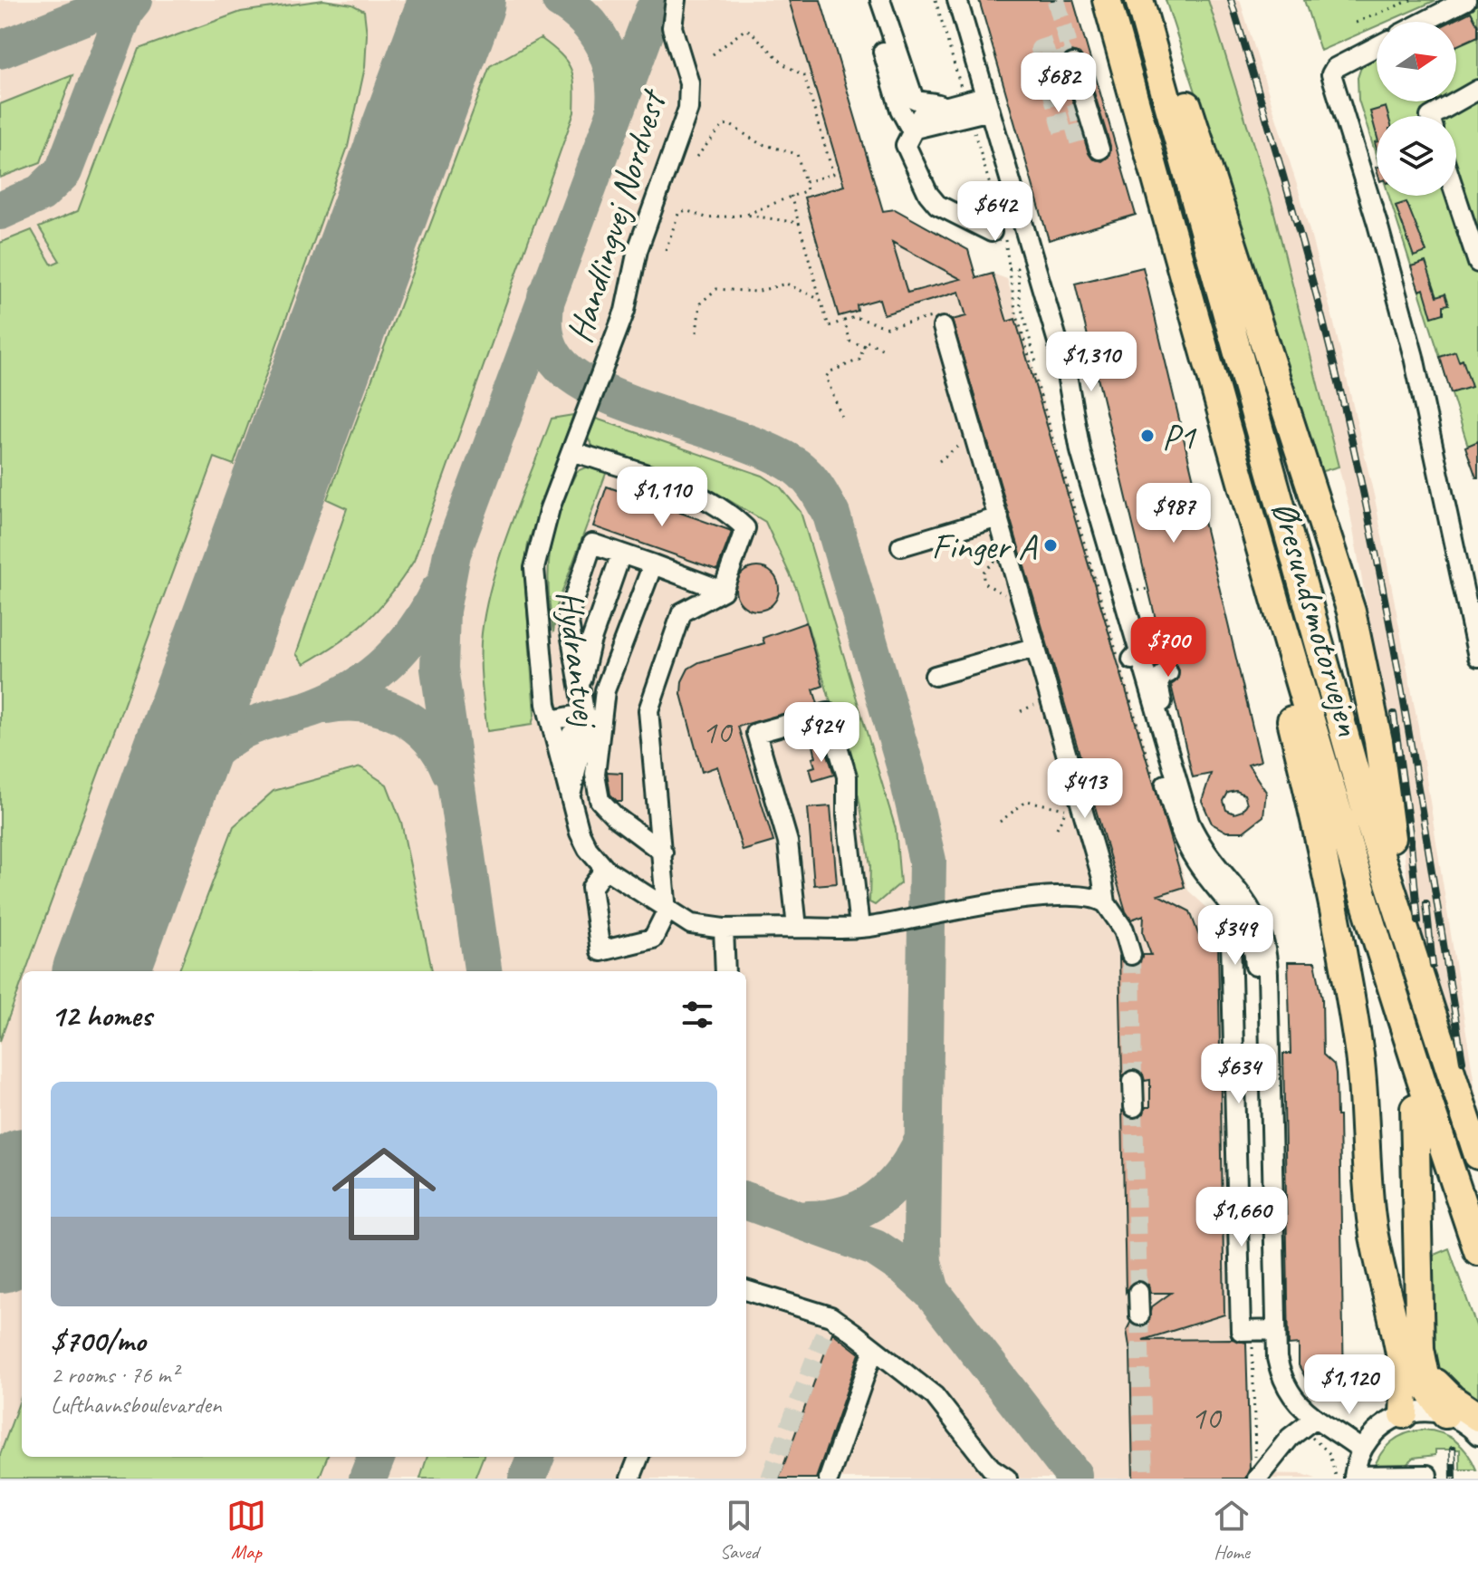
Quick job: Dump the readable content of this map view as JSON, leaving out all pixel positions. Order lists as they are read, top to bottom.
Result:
{
  "streets": {
    "highway": ["Øresundsmotorvejen"],
    "street": ["Handlingvej Nordvest", "Hydrantvej"]
  },
  "crossings": [
    ["Handlingvej Nordvest", "Hydrantvej"]
  ],
  "places": ["P1", "Finger A"],
  "house_numbers": ["10", "10"],
  "north": "right",
  "page": {
    "price": [
      "$682",
      "$642",
      "$1,310",
      "$1,110",
      "$987",
      "$700",
      "$924",
      "$413",
      "$349",
      "$634",
      "$1,660",
      "$1,120"
    ],
    "heading": "12 homes",
    "list": [
      {
        "name": "$700/mo",
        "note": "2 rooms · 76 m² · Lufthavnsboulevarden"
      }
    ],
    "tabs": ["Map", "Saved", "Home"]
  }
}
